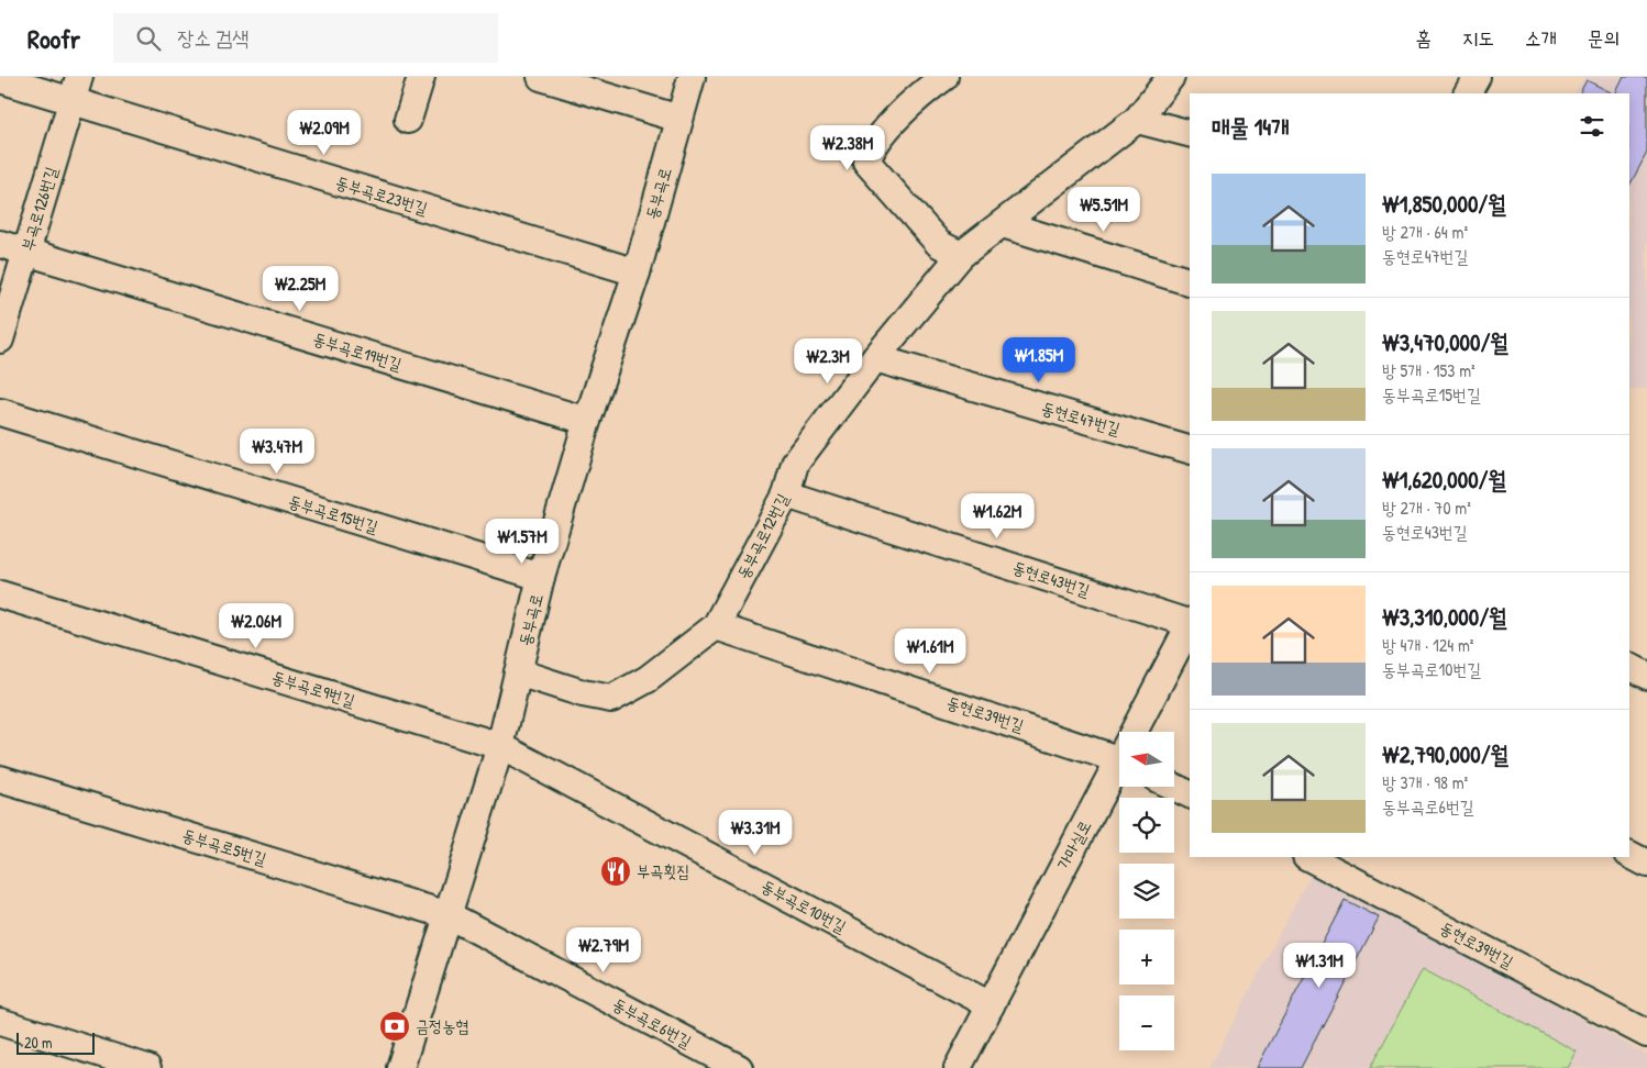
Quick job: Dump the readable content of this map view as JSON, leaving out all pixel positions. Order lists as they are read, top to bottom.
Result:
{
  "streets": {
    "street": [
      "동부곡로",
      "동부곡로23번길",
      "부곡로126번길",
      "동부곡로19번길",
      "동현로47번길",
      "동부곡로15번길",
      "동부곡로12번길",
      "동현로43번길",
      "동부곡로9번길",
      "동현로39번길",
      "가마실로",
      "동부곡로5번길",
      "동부곡로10번길",
      "동부곡로6번길"
    ]
  },
  "crossings": [
    ["동부곡로", "동부곡로23번길"],
    ["동부곡로", "동부곡로19번길"],
    ["동부곡로", "동부곡로15번길"],
    ["동부곡로", "동부곡로12번길"],
    ["동부곡로", "동부곡로9번길"],
    ["동부곡로", "동부곡로5번길"],
    ["동부곡로", "동부곡로10번길"],
    ["동부곡로", "동부곡로6번길"],
    ["동부곡로23번길", "부곡로126번길"],
    ["부곡로126번길", "동부곡로19번길"],
    ["동현로47번길", "동부곡로12번길"],
    ["동부곡로12번길", "동현로43번길"],
    ["동부곡로12번길", "동현로39번길"],
    ["동부곡로9번길", "동부곡로10번길"],
    ["가마실로", "동부곡로10번길"],
    ["동부곡로5번길", "동부곡로6번길"]
  ],
  "places": {
    "restaurant": ["부곡횟집"],
    "bank": ["금정농협"]
  },
  "scale_bar": "20 m",
  "north": "left",
  "page": {
    "header": "Roofr",
    "search": "장소 검색",
    "nav": [
      "홈",
      "지도",
      "소개",
      "문의"
    ],
    "heading": "매물 14개",
    "price": [
      "₩2.09M",
      "₩2.38M",
      "₩5.51M",
      "₩2.25M",
      "₩1.85M",
      "₩2.3M",
      "₩3.47M",
      "₩1.62M",
      "₩1.57M",
      "₩2.06M",
      "₩1.61M",
      "₩3.31M",
      "₩2.79M",
      "₩1.31M"
    ],
    "list": [
      {
        "name": "₩1,850,000/월",
        "note": "방 2개 · 64 m² · 동현로47번길"
      },
      {
        "name": "₩3,470,000/월",
        "note": "방 5개 · 153 m² · 동부곡로15번길"
      },
      {
        "name": "₩1,620,000/월",
        "note": "방 2개 · 70 m² · 동현로43번길"
      },
      {
        "name": "₩3,310,000/월",
        "note": "방 4개 · 124 m² · 동부곡로10번길"
      },
      {
        "name": "₩2,790,000/월",
        "note": "방 3개 · 98 m² · 동부곡로6번길"
      }
    ],
    "map_buttons": ["+", "−"],
    "scale": "20 m"
  }
}
